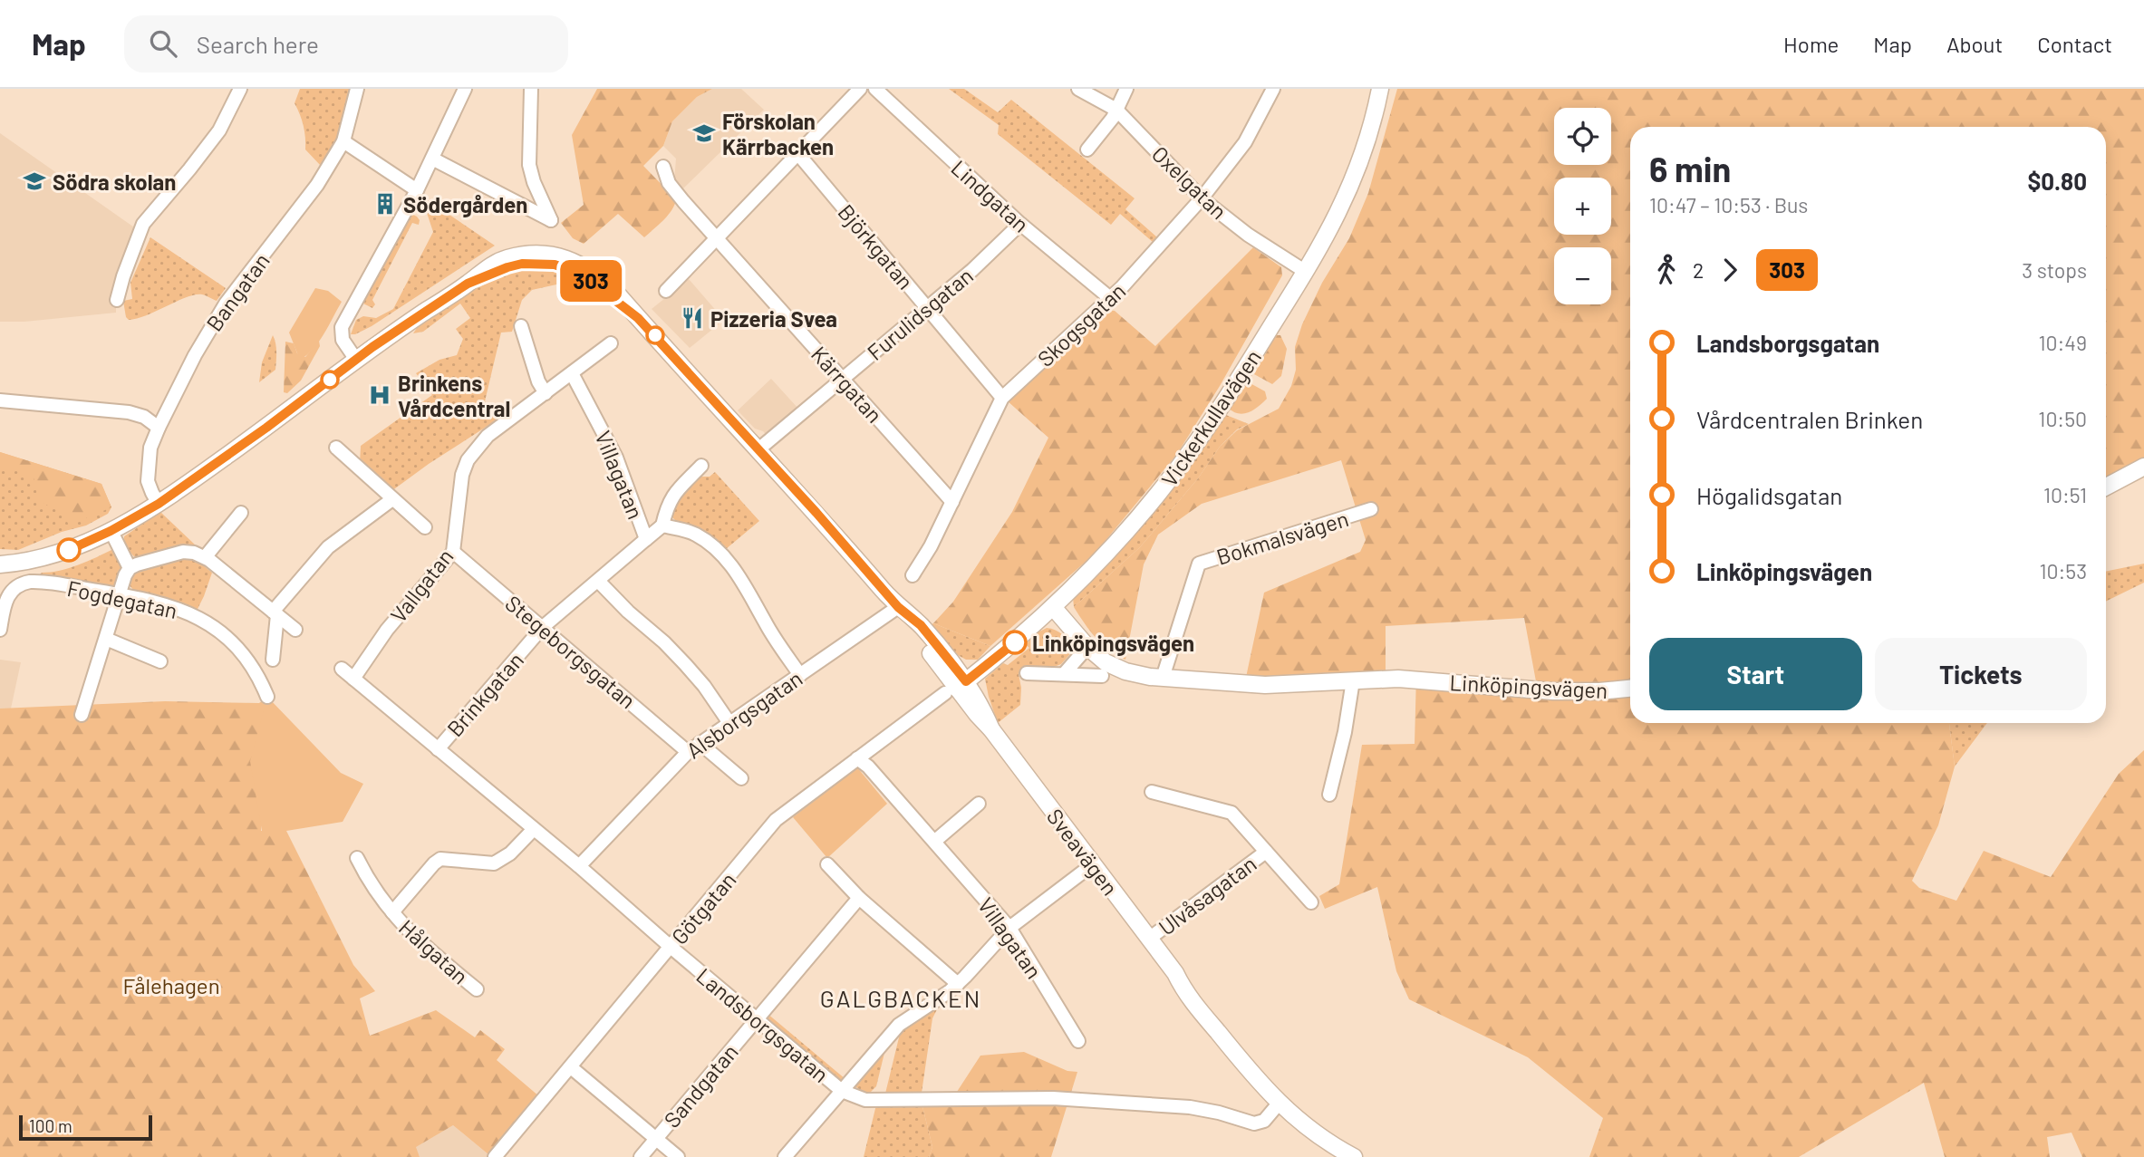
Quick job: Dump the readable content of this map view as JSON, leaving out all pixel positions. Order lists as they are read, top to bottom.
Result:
{
  "streets": {
    "main road": ["Vickerkullavägen", "Linköpingsvägen", "Sveavägen"],
    "street": [
      "Oxelgatan",
      "Lindgatan",
      "Björkgatan",
      "Bangatan",
      "Furulidsgatan",
      "Skogsgatan",
      "Kärrgatan",
      "Villagatan",
      "Bokmalsvägen",
      "Vallgatan",
      "Fogdegatan",
      "Stegeborgsgatan",
      "Brinkgatan",
      "Alsborgsgatan",
      "Ulvåsagatan",
      "Götgatan",
      "Hålgatan",
      "Landsborgsgatan",
      "Sandgatan"
    ]
  },
  "crossings": [
    ["Oxelgatan", "Skogsgatan"],
    ["Oxelgatan", "Vickerkullavägen"],
    ["Lindgatan", "Furulidsgatan"],
    ["Lindgatan", "Skogsgatan"],
    ["Björkgatan", "Furulidsgatan"],
    ["Björkgatan", "Skogsgatan"],
    ["Bangatan", "Sveavägen"],
    ["Furulidsgatan", "Kärrgatan"],
    ["Furulidsgatan", "Sveavägen"],
    ["Skogsgatan", "Kärrgatan"],
    ["Vickerkullavägen", "Linköpingsvägen"],
    ["Vickerkullavägen", "Sveavägen"],
    ["Vickerkullavägen", "Götgatan"],
    ["Villagatan", "Brinkgatan"],
    ["Villagatan", "Alsborgsgatan"],
    ["Villagatan", "Götgatan"],
    ["Bokmalsvägen", "Linköpingsvägen"],
    ["Vallgatan", "Stegeborgsgatan"],
    ["Vallgatan", "Landsborgsgatan"],
    ["Stegeborgsgatan", "Brinkgatan"],
    ["Stegeborgsgatan", "Alsborgsgatan"],
    ["Brinkgatan", "Landsborgsgatan"],
    ["Alsborgsgatan", "Sveavägen"],
    ["Alsborgsgatan", "Landsborgsgatan"],
    ["Sveavägen", "Ulvåsagatan"],
    ["Sveavägen", "Götgatan"],
    ["Sveavägen", "Landsborgsgatan"],
    ["Götgatan", "Landsborgsgatan"],
    ["Hålgatan", "Landsborgsgatan"],
    ["Landsborgsgatan", "Sandgatan"]
  ],
  "districts": ["GALGBACKEN"],
  "parks": ["Fålehagen"],
  "places": {
    "school or university": ["Förskolan Kärrbacken", "Södra skolan"],
    "building": ["Södergården"],
    "restaurant": ["Pizzeria Svea"],
    "hospital": ["Brinkens Vårdcentral"],
    "other": ["Linköpingsvägen"]
  },
  "lines": ["bus line 303"],
  "scale_bar": "100 m",
  "page": {
    "header": "Map",
    "search": "Search here",
    "nav": [
      "Home",
      "Map",
      "About",
      "Contact"
    ],
    "on_map": "303",
    "map_buttons": ["+", "−"],
    "heading": ["6 min", "10:47 – 10:53 · Bus", "$0.80"],
    "legs": ["2", "303", "3 stops"],
    "list": [
      {
        "name": "Landsborgsgatan",
        "value": "10:49"
      },
      {
        "name": "Vårdcentralen Brinken",
        "value": "10:50"
      },
      {
        "name": "Högalidsgatan",
        "value": "10:51"
      },
      {
        "name": "Linköpingsvägen",
        "value": "10:53"
      }
    ],
    "buttons": ["Start", "Tickets"],
    "scale": "100 m"
  }
}
